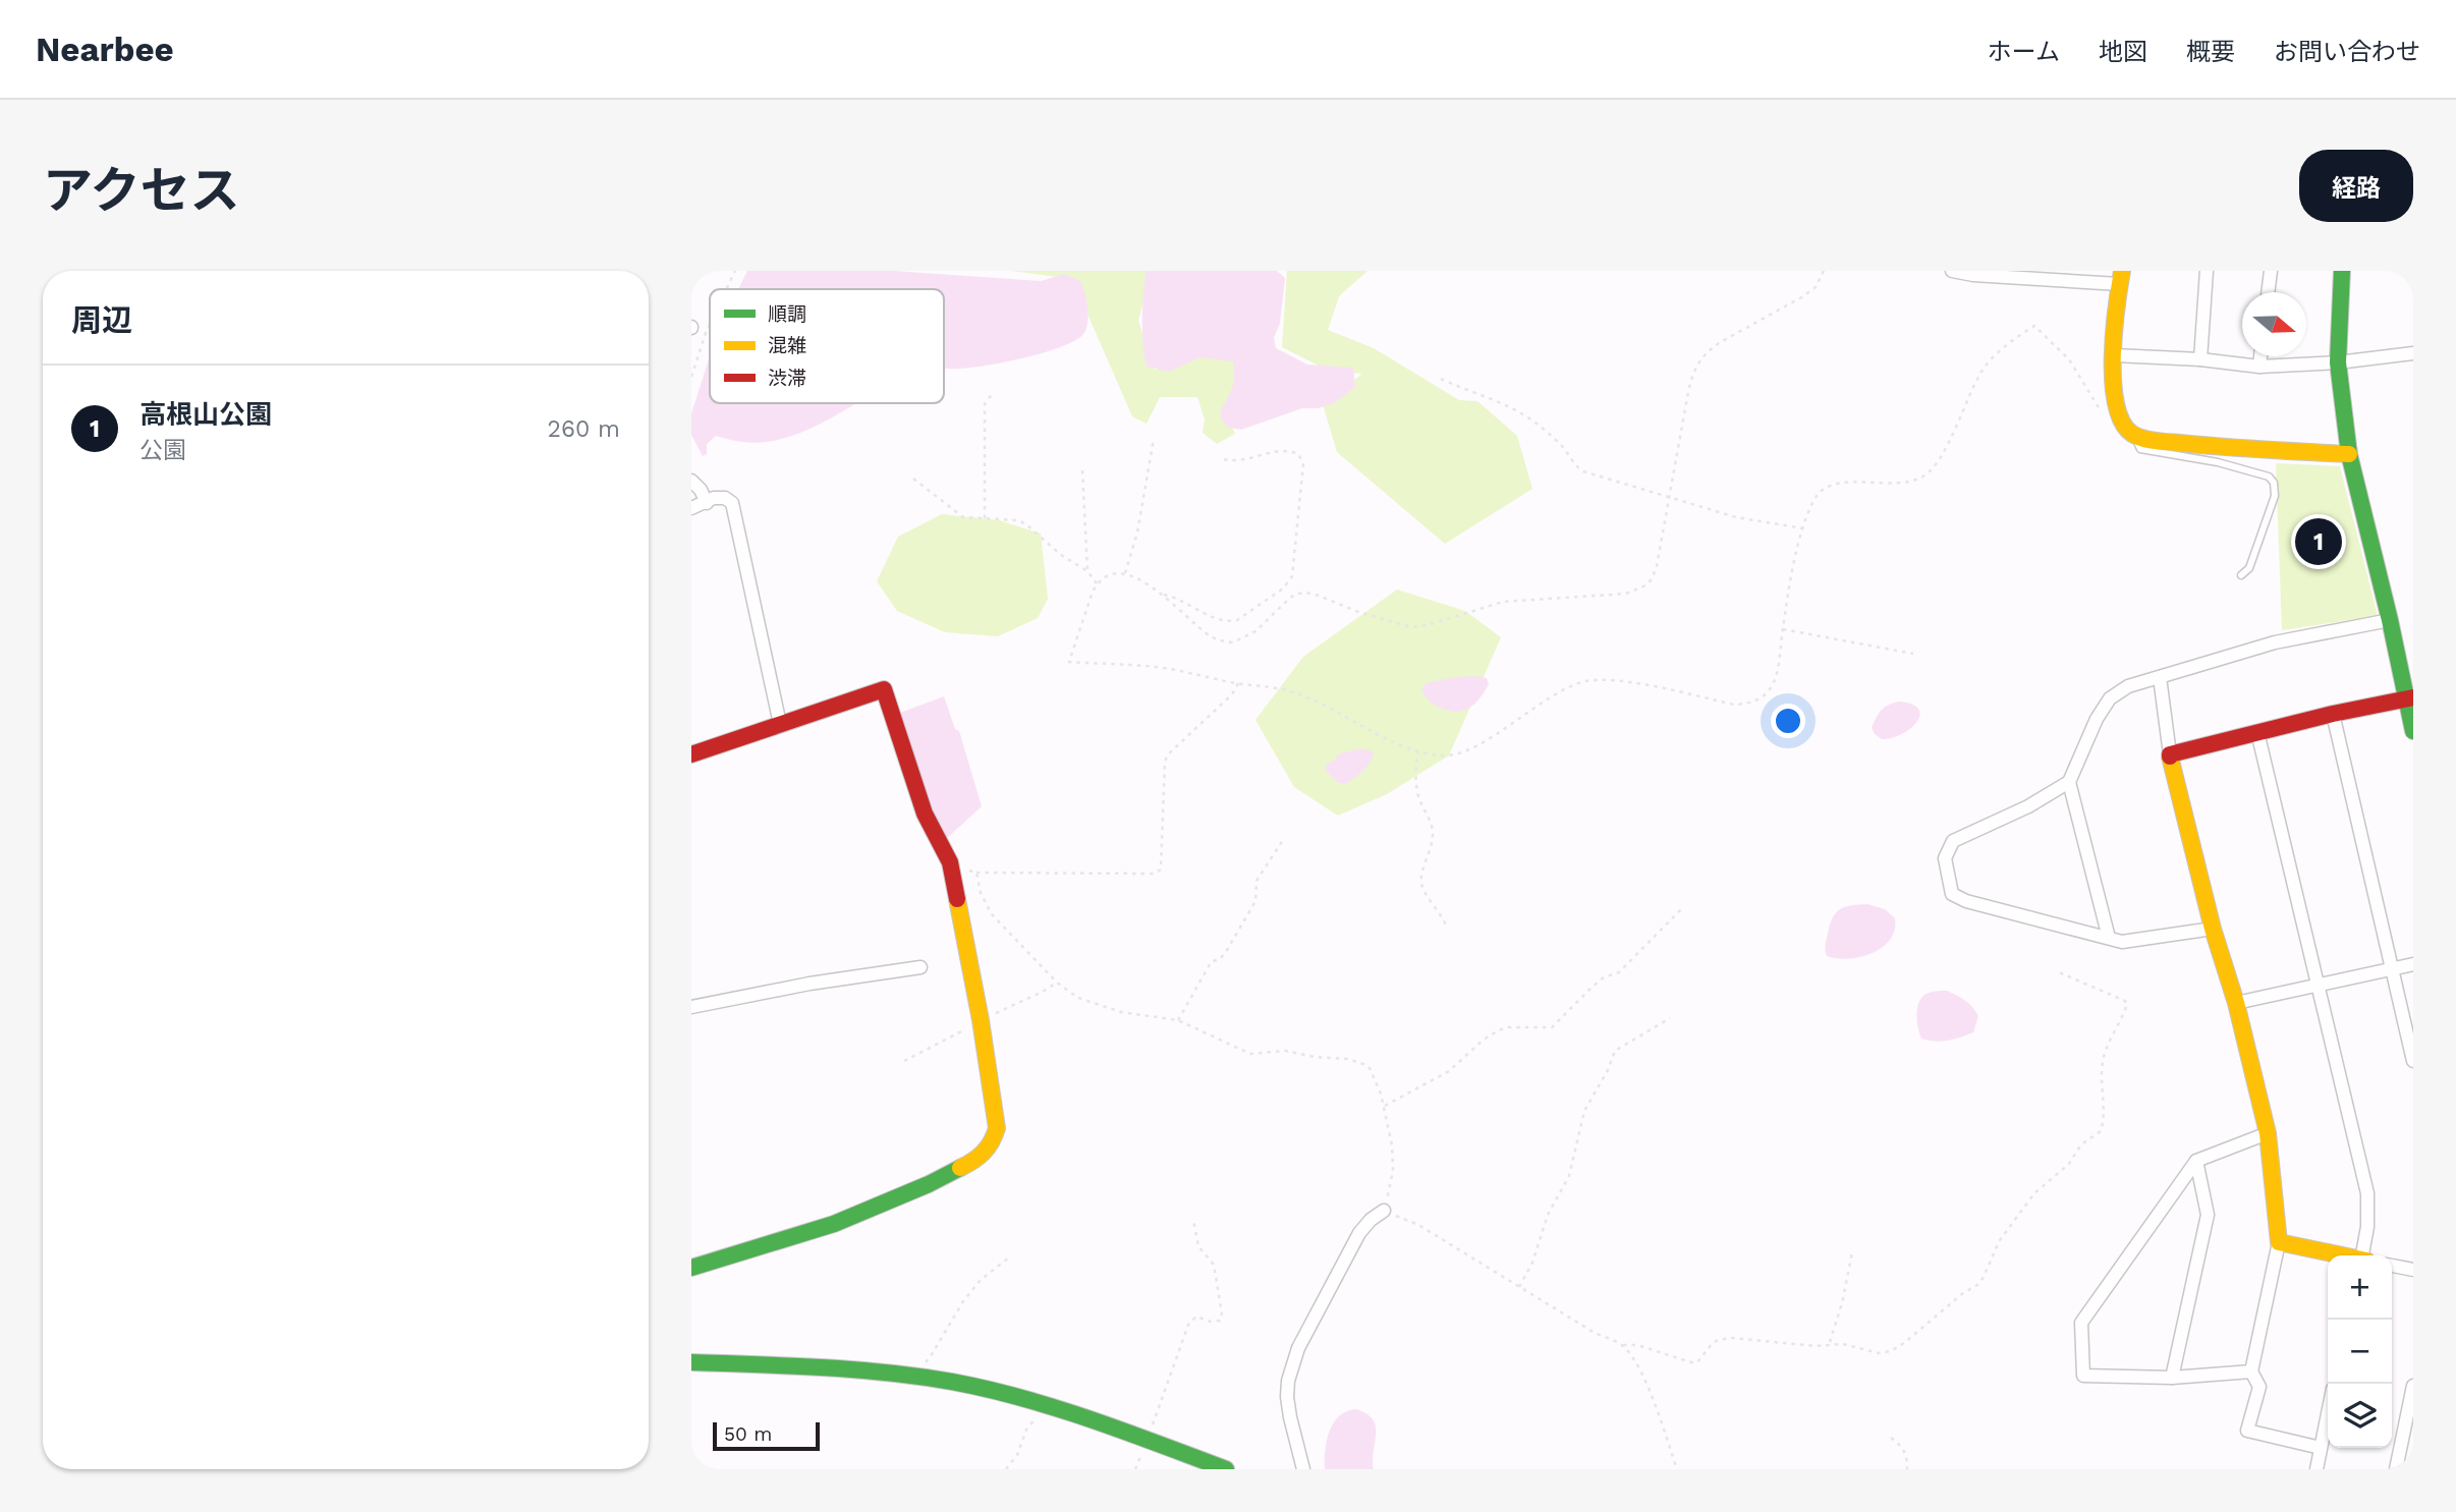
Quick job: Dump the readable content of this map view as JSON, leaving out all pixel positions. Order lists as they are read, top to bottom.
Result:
{
  "legend": ["順調", "混雑", "渋滞"],
  "scale_bar": "50 m",
  "north": "right",
  "page": {
    "header": "Nearbee",
    "nav": [
      "ホーム",
      "地図",
      "概要",
      "お問い合わせ"
    ],
    "title": "アクセス",
    "buttons": "経路",
    "heading": "周辺",
    "list": [
      {
        "mark": "1",
        "name": "高根山公園",
        "note": "公園",
        "value": "260 m"
      }
    ],
    "pins": "1",
    "map_buttons": ["+", "−"],
    "scale": "50 m"
  }
}
